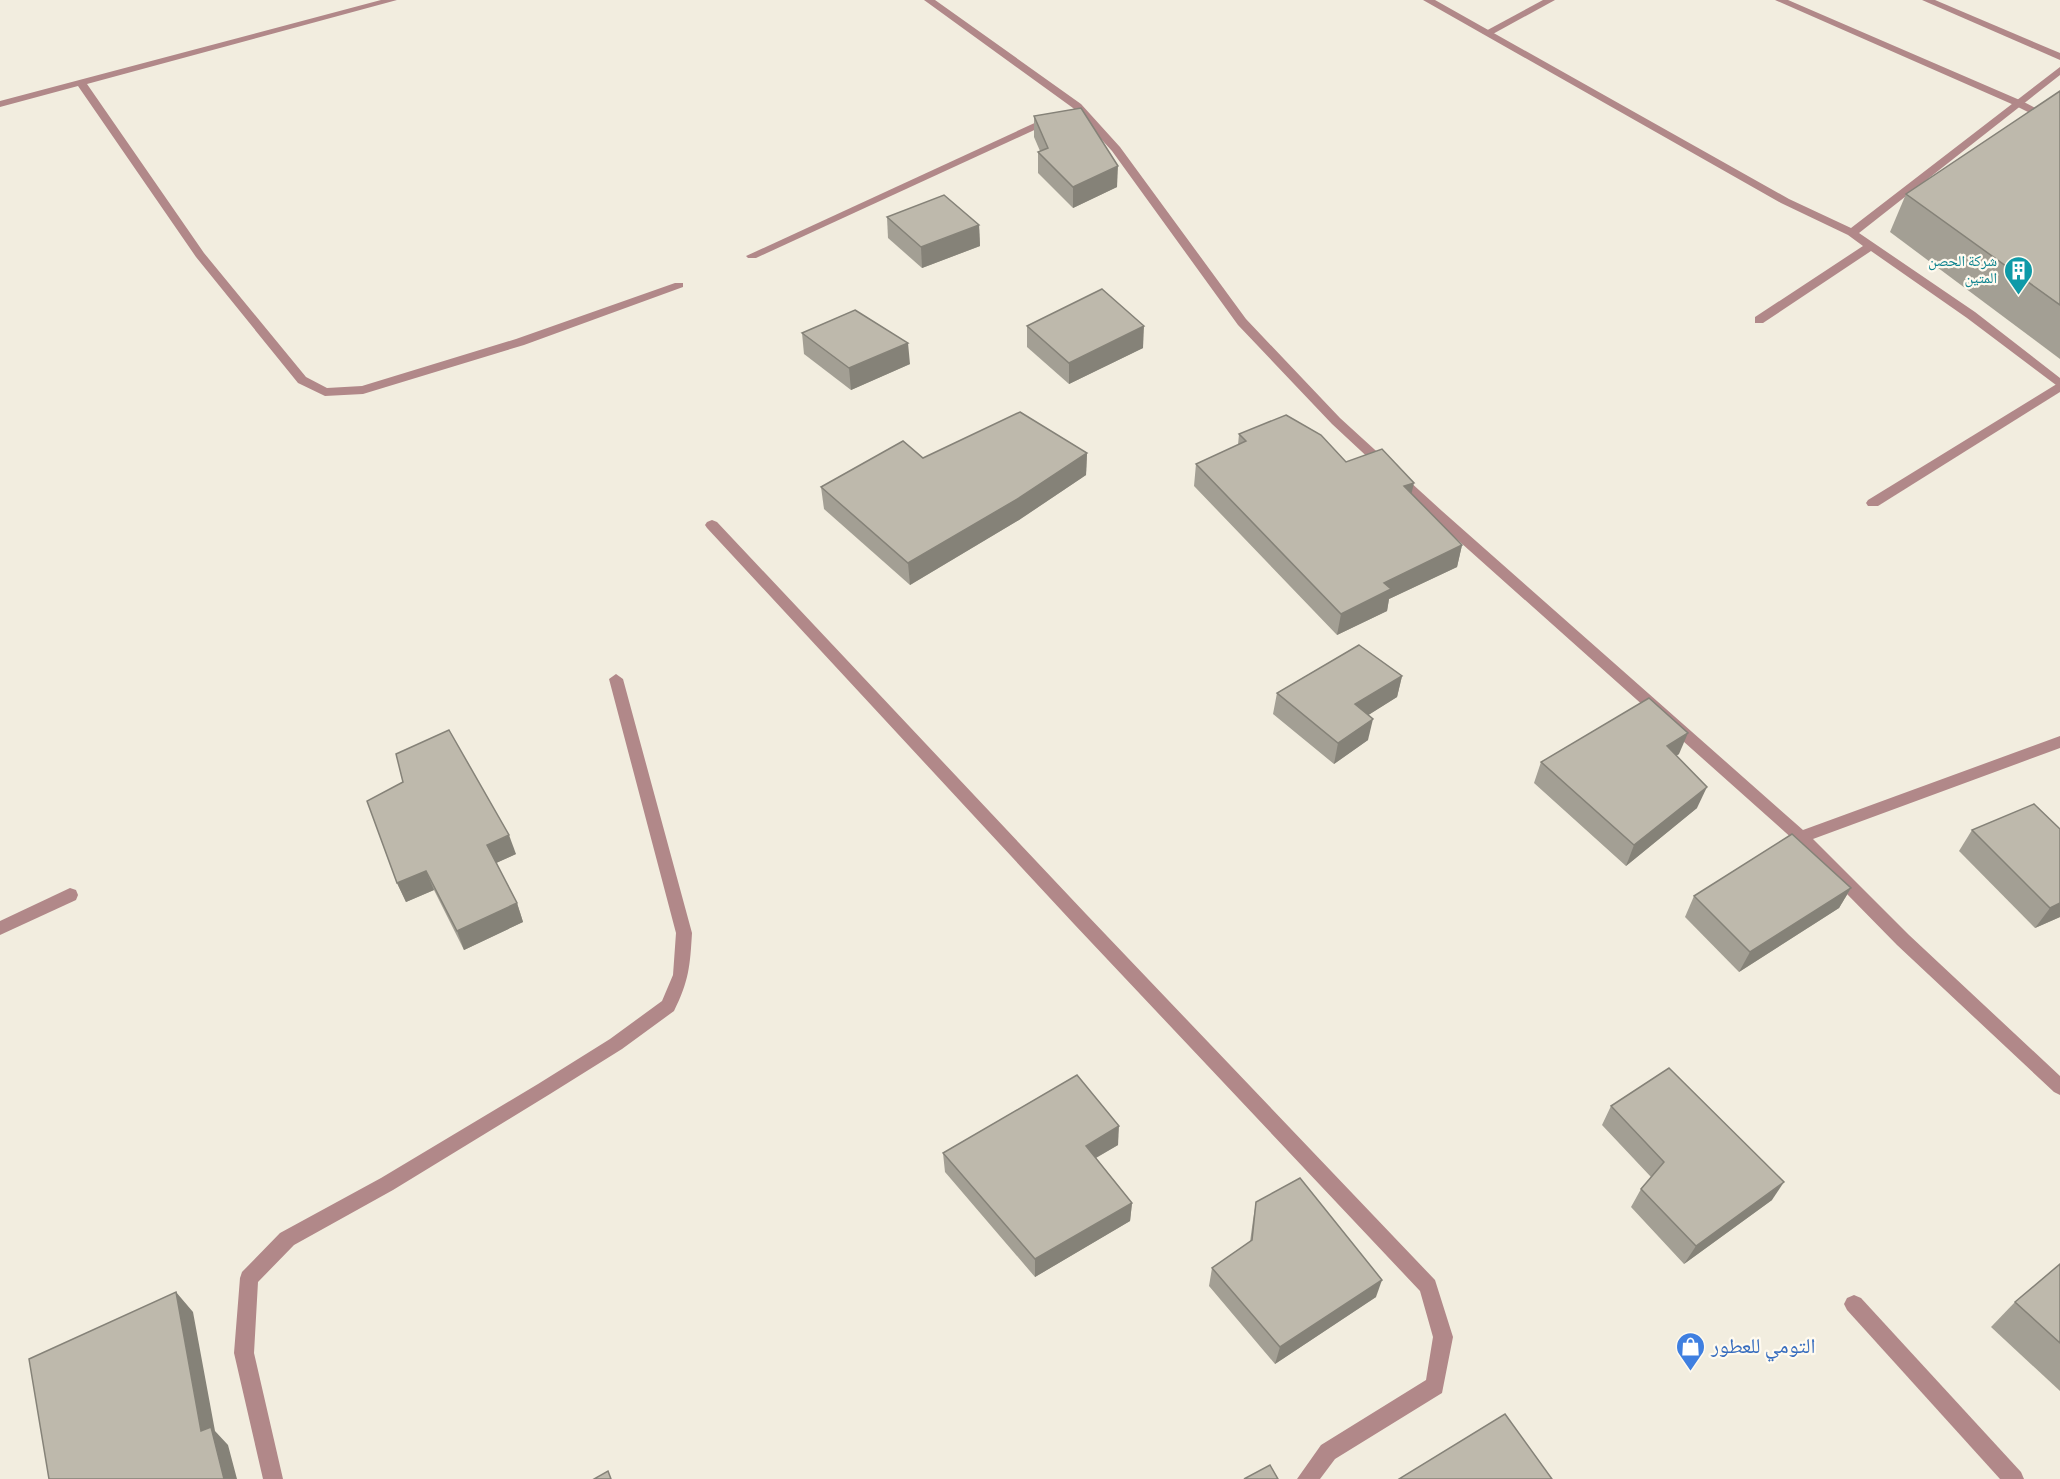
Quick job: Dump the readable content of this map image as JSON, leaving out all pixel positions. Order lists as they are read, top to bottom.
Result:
{
  "places": {
    "building": ["شركة الحصن المتين"],
    "shop": ["التومي للعطور"]
  }
}
